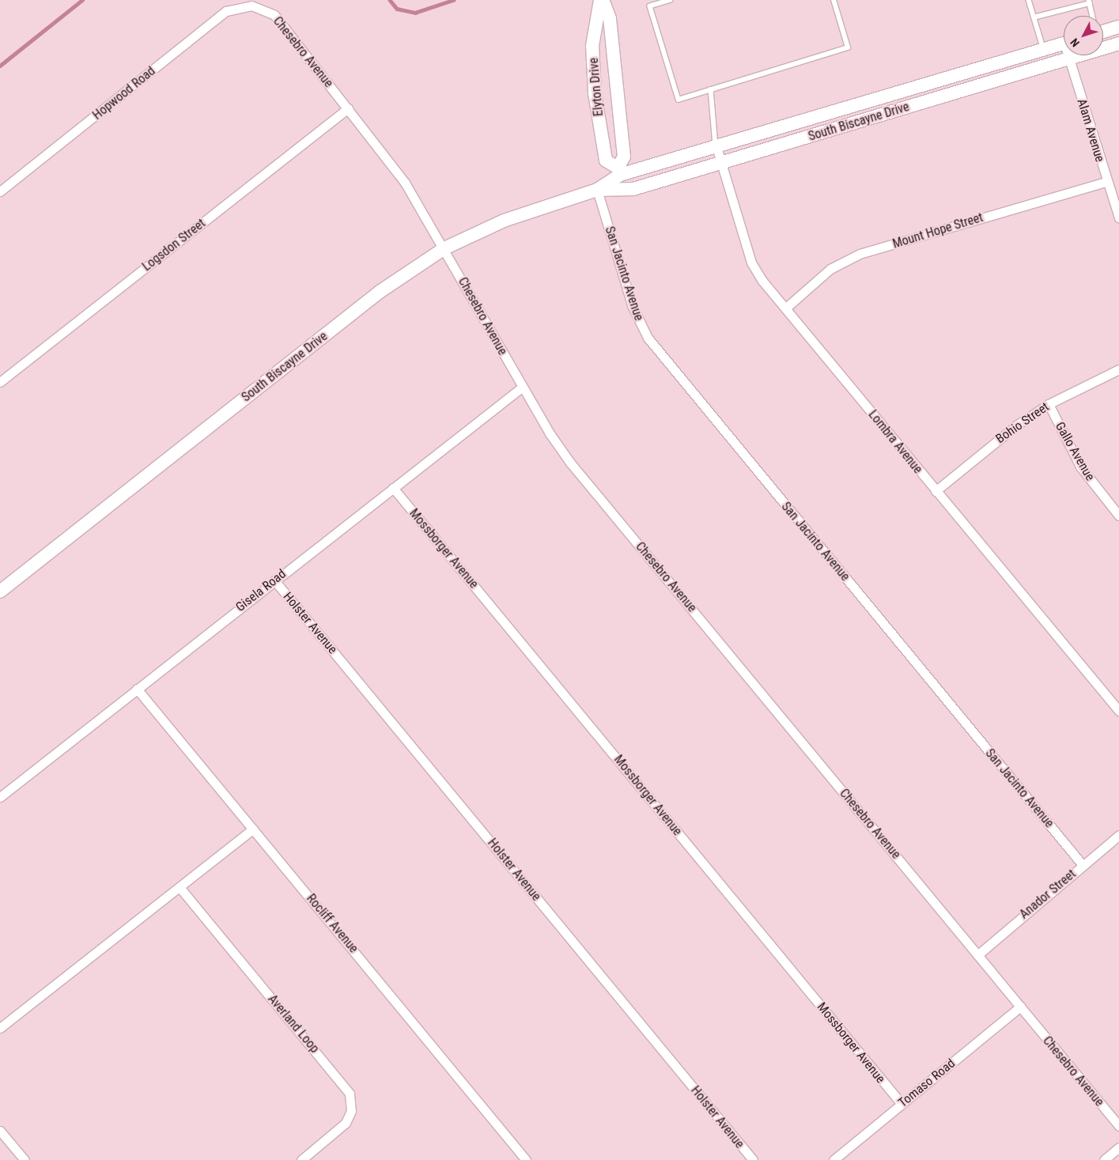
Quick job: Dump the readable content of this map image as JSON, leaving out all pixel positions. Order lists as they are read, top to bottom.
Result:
{
  "streets": {
    "street": [
      "Chesebro Avenue",
      "Elyton Drive",
      "Hopwood Road",
      "South Biscayne Drive",
      "Alam Avenue",
      "Mount Hope Street",
      "Logsdon Street",
      "San Jacinto Avenue",
      "Bohio Street",
      "Lombra Avenue",
      "Gallo Avenue",
      "Mossborger Avenue",
      "Gisela Road",
      "Holster Avenue",
      "Anador Street",
      "Rocliff Avenue",
      "Averland Loop",
      "Tomaso Road"
    ]
  },
  "crossings": [
    ["Chesebro Avenue", "Hopwood Road"],
    ["Chesebro Avenue", "South Biscayne Drive"],
    ["Chesebro Avenue", "Logsdon Street"],
    ["Chesebro Avenue", "Gisela Road"],
    ["Chesebro Avenue", "Anador Street"],
    ["Chesebro Avenue", "Tomaso Road"],
    ["Elyton Drive", "South Biscayne Drive"],
    ["South Biscayne Drive", "Alam Avenue"],
    ["South Biscayne Drive", "San Jacinto Avenue"],
    ["South Biscayne Drive", "Lombra Avenue"],
    ["Alam Avenue", "Mount Hope Street"],
    ["Mount Hope Street", "Lombra Avenue"],
    ["San Jacinto Avenue", "Anador Street"],
    ["Bohio Street", "Lombra Avenue"],
    ["Bohio Street", "Gallo Avenue"],
    ["Mossborger Avenue", "Gisela Road"],
    ["Mossborger Avenue", "Tomaso Road"],
    ["Gisela Road", "Holster Avenue"],
    ["Gisela Road", "Rocliff Avenue"]
  ],
  "north": "bottom left"
}
